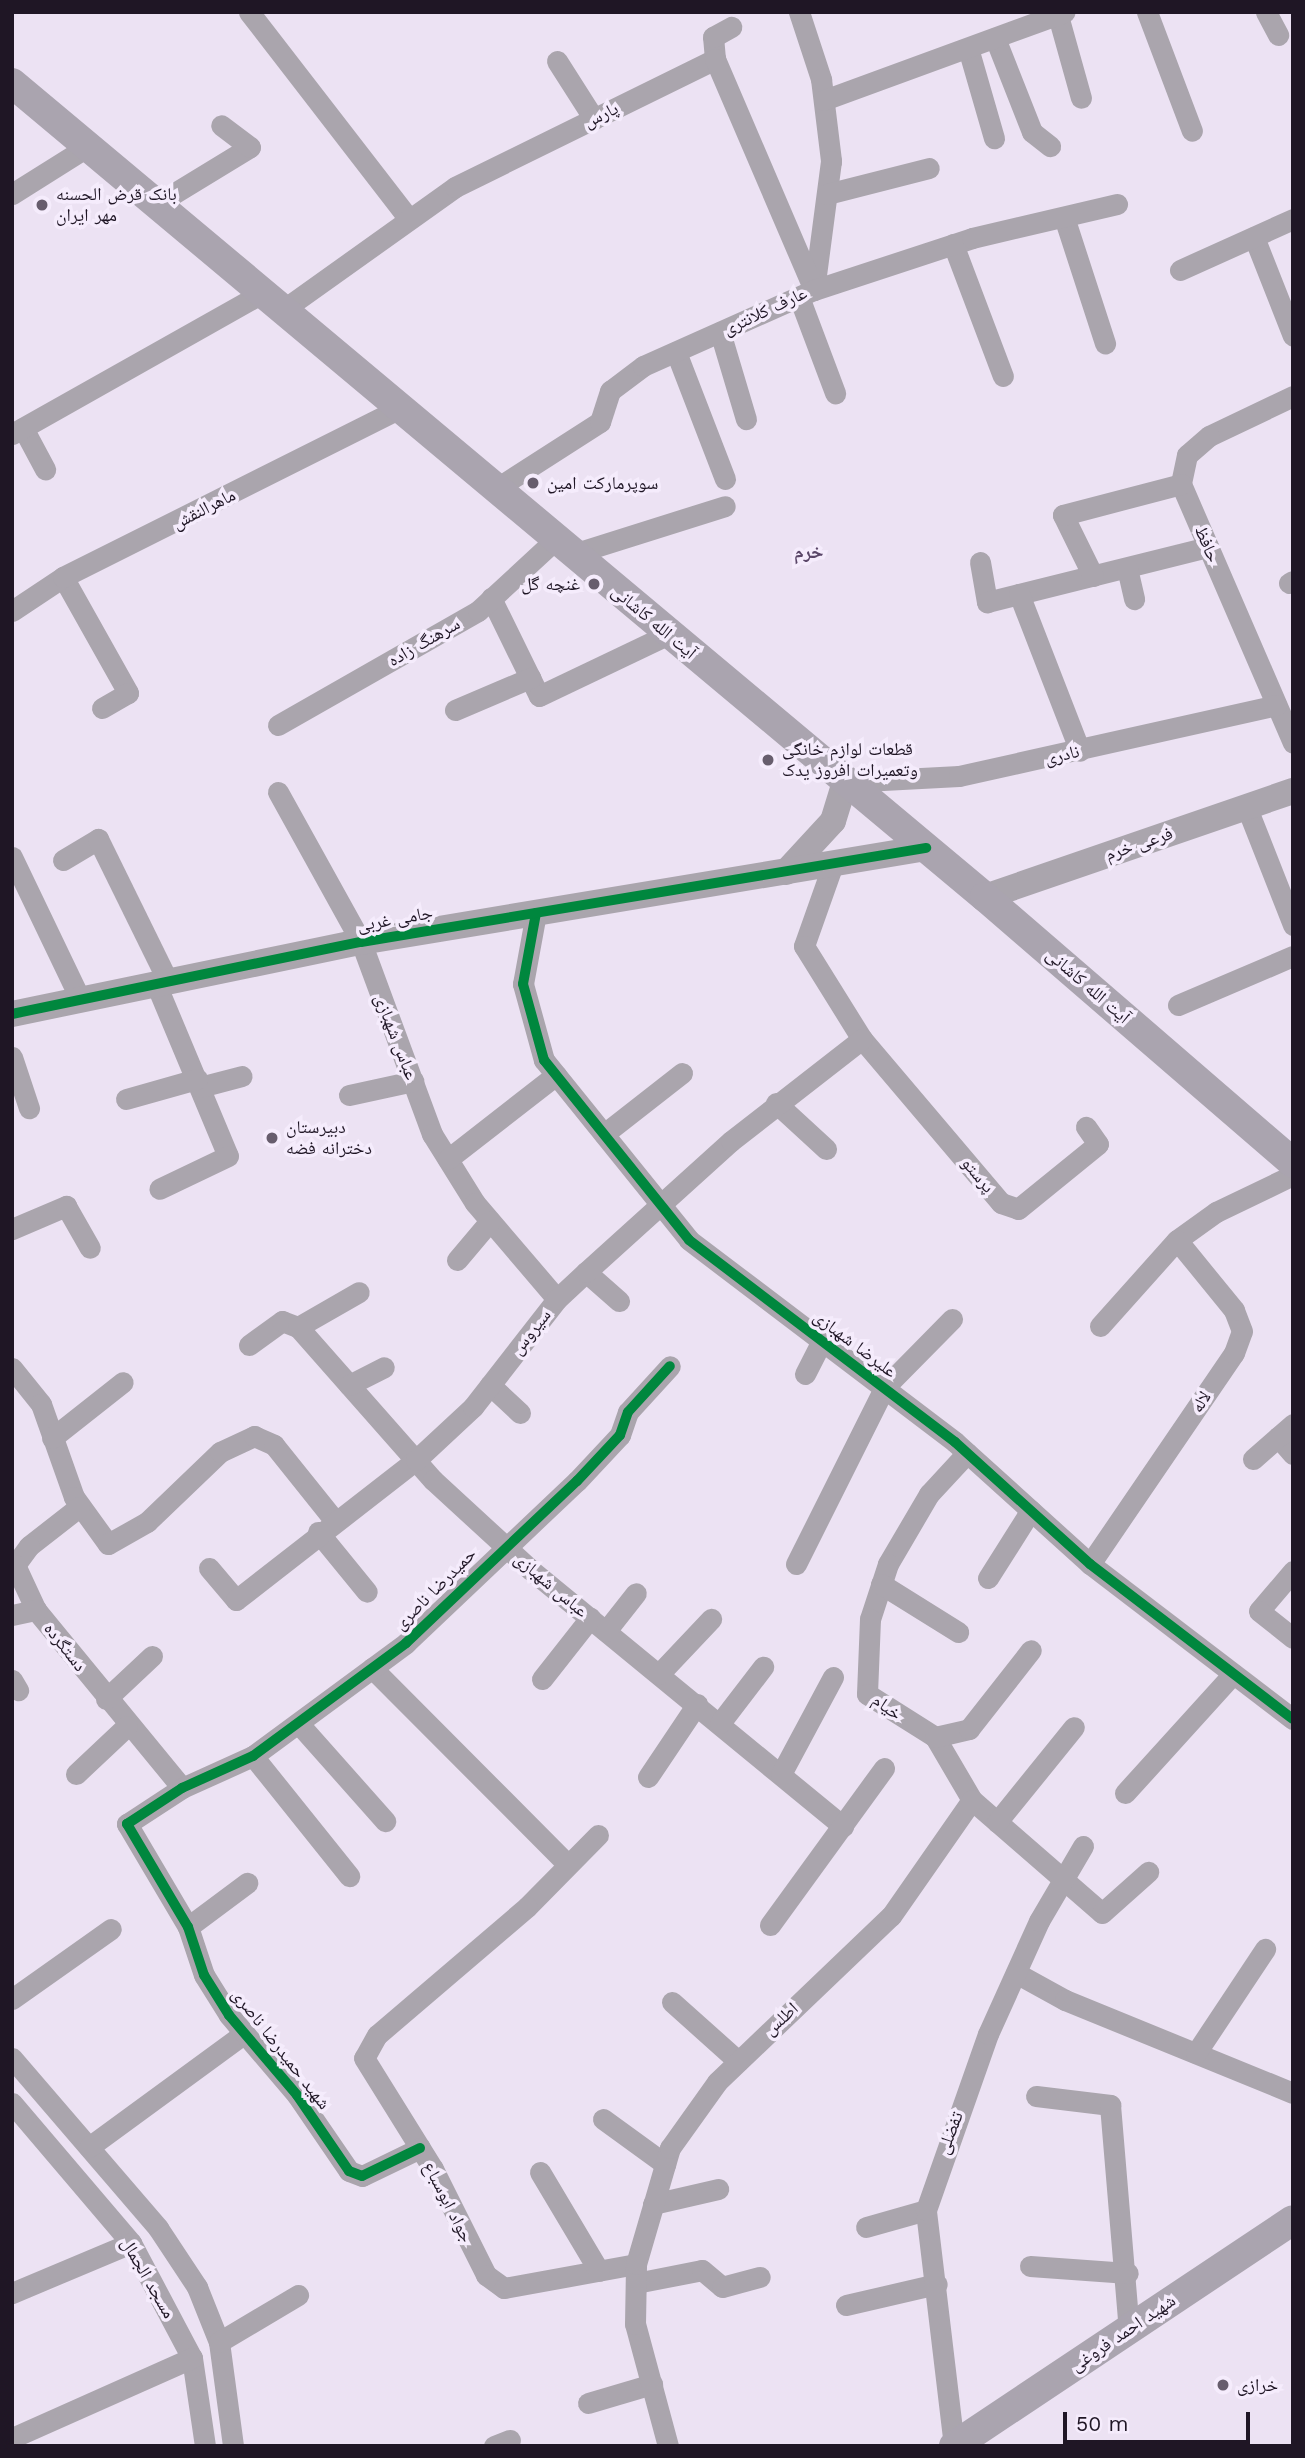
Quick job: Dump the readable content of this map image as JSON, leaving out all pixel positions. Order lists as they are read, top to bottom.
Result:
{
  "streets": {
    "main road": ["آیت الله کاشانی", "شهید احمد فروغی"],
    "street": [
      "پارس",
      "عارف کلانتری",
      "ماهرالنقش",
      "حافظ",
      "سرهنگ زاده",
      "نادری",
      "فرعی خرم",
      "جامی غربی",
      "عباس شهبازی",
      "پرستو",
      "سیروس",
      "علیرضا شهبازی",
      "لاله",
      "حمیدرضا ناصری",
      "دستگرده",
      "خیام",
      "اطلس",
      "شهید حمیدرضا ناصری",
      "تفضلی",
      "جواد ابوسباع",
      "مسجد الجمال"
    ]
  },
  "crossings": [
    ["پارس", "آیت الله کاشانی"],
    ["عارف کلانتری", "آیت الله کاشانی"],
    ["ماهرالنقش", "آیت الله کاشانی"],
    ["حافظ", "نادری"],
    ["آیت الله کاشانی", "سرهنگ زاده"],
    ["آیت الله کاشانی", "نادری"],
    ["آیت الله کاشانی", "فرعی خرم"],
    ["آیت الله کاشانی", "جامی غربی"],
    ["جامی غربی", "عباس شهبازی"],
    ["جامی غربی", "علیرضا شهبازی"],
    ["عباس شهبازی", "سیروس"],
    ["عباس شهبازی", "حمیدرضا ناصری"],
    ["پرستو", "سیروس"],
    ["سیروس", "علیرضا شهبازی"],
    ["علیرضا شهبازی", "لاله"],
    ["علیرضا شهبازی", "خیام"],
    ["حمیدرضا ناصری", "دستگرده"],
    ["حمیدرضا ناصری", "شهید حمیدرضا ناصری"],
    ["دستگرده", "شهید حمیدرضا ناصری"],
    ["خیام", "اطلس"],
    ["خیام", "تفضلی"],
    ["اطلس", "جواد ابوسباع"],
    ["شهید حمیدرضا ناصری", "جواد ابوسباع"],
    ["تفضلی", "شهید احمد فروغی"]
  ],
  "districts": ["خرم"],
  "places": [
    "بانک قرض الحسنه مهر ایران",
    "سوپرمارکت امین",
    "غنچه گل",
    "قطعات لوازم خانگی وتعمیرات افروز یدک",
    "دبیرستان دخترانه فضه",
    "خرازی"
  ],
  "scale_bar": "50 m"
}
